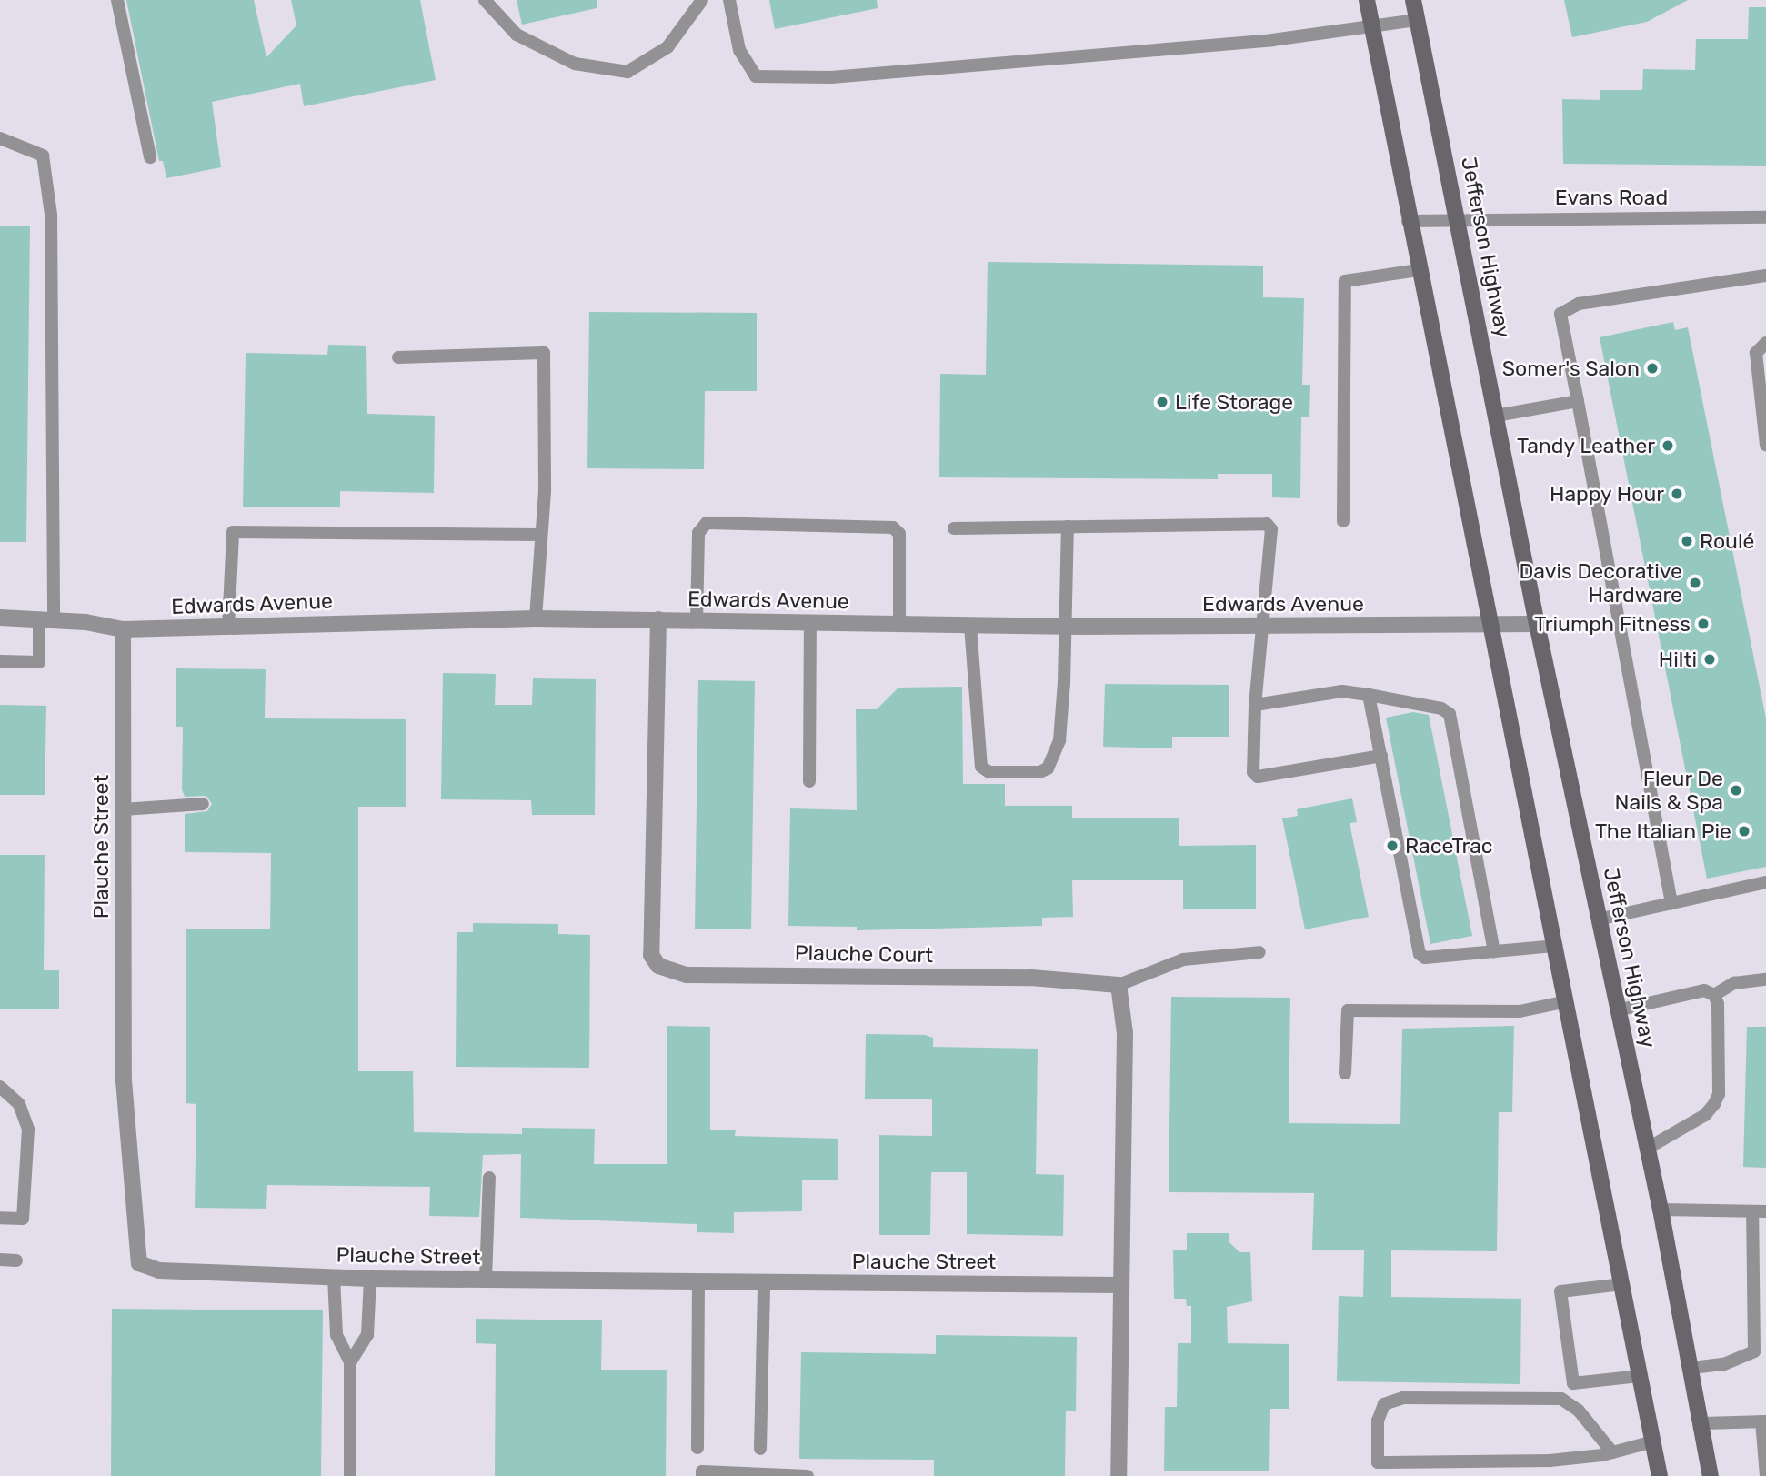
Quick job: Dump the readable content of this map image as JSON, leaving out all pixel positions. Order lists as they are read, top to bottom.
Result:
{
  "streets": {
    "main road": ["Jefferson Highway"],
    "street": ["Edwards Avenue", "Plauche Street", "Plauche Court"],
    "lane": ["Evans Road"]
  },
  "crossings": [
    ["Evans Road", "Jefferson Highway"],
    ["Jefferson Highway", "Edwards Avenue"],
    ["Edwards Avenue", "Plauche Street"],
    ["Edwards Avenue", "Plauche Court"]
  ],
  "places": [
    "Somer's Salon",
    "Life Storage",
    "Tandy Leather",
    "Happy Hour",
    "Roulé",
    "Davis Decorative Hardware",
    "Triumph Fitness",
    "Hilti",
    "Fleur De Nails & Spa",
    "The Italian Pie",
    "RaceTrac"
  ]
}
